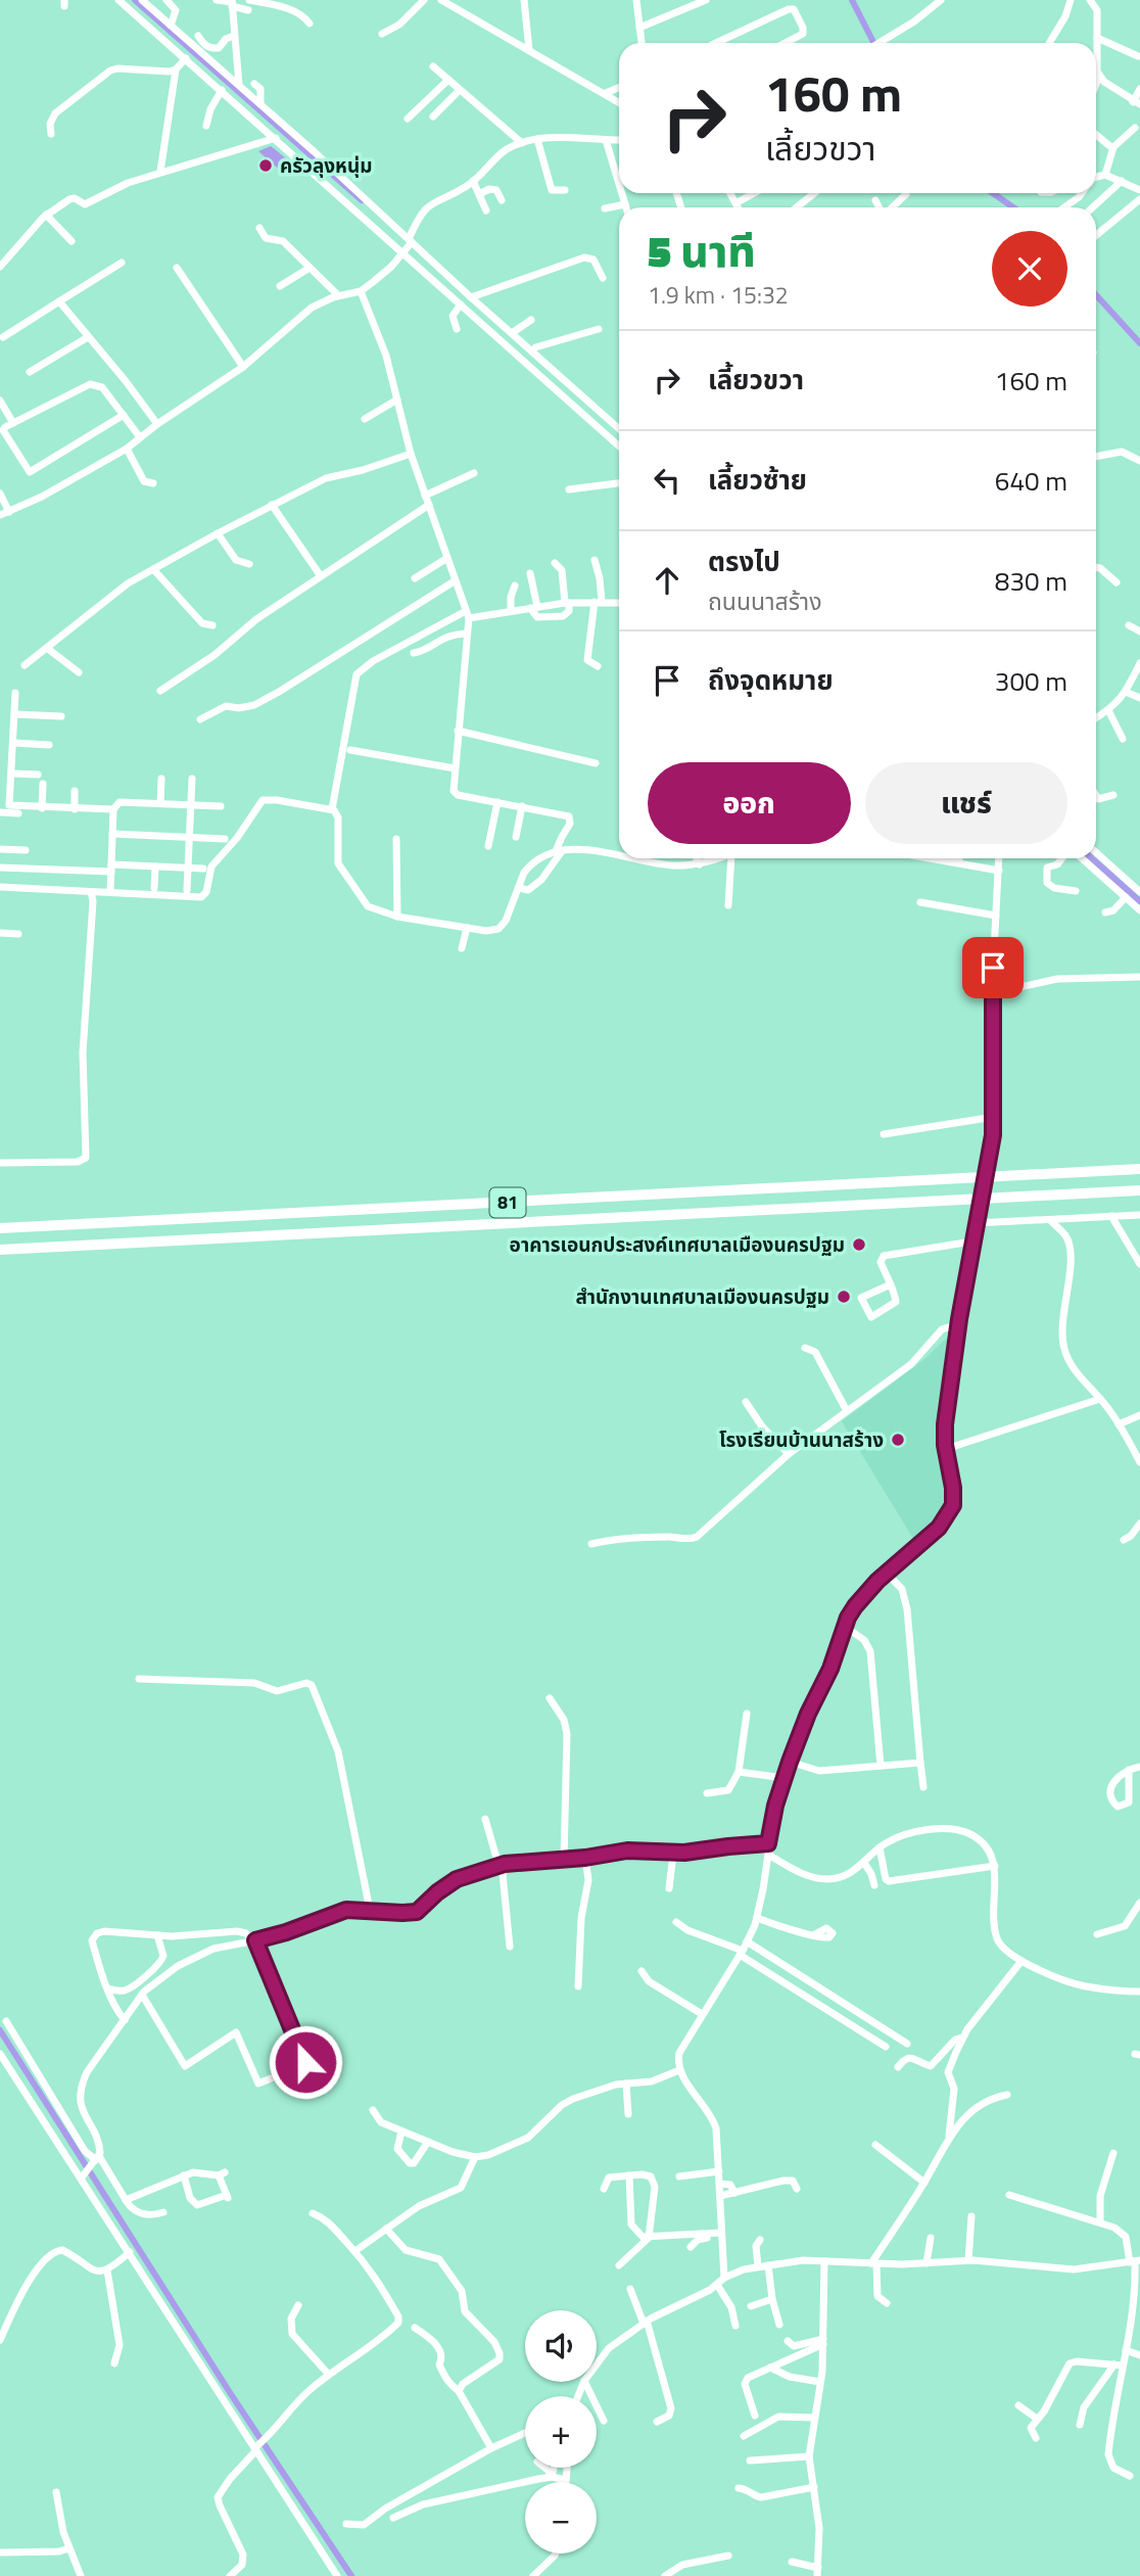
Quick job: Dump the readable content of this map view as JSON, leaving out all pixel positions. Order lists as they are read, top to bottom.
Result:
{
  "streets": {
    "highway": ["81"]
  },
  "places": [
    "ครัวลุงหนุ่ม",
    "อาคารเอนกประสงค์เทศบาลเมืองนครปฐม",
    "สำนักงานเทศบาลเมืองนครปฐม",
    "โรงเรียนบ้านนาสร้าง"
  ],
  "page": {
    "turn": ["160 m", "เลี้ยวขวา"],
    "heading": ["5 นาที", "1.9 km · 15:32"],
    "list": [
      {
        "name": "เลี้ยวขวา",
        "value": "160 m"
      },
      {
        "name": "เลี้ยวซ้าย",
        "value": "640 m"
      },
      {
        "name": "ตรงไป",
        "note": "ถนนนาสร้าง",
        "value": "830 m"
      },
      {
        "name": "ถึงจุดหมาย",
        "value": "300 m"
      }
    ],
    "buttons": ["ออก", "แชร์"],
    "map_buttons": ["+", "−"]
  }
}
